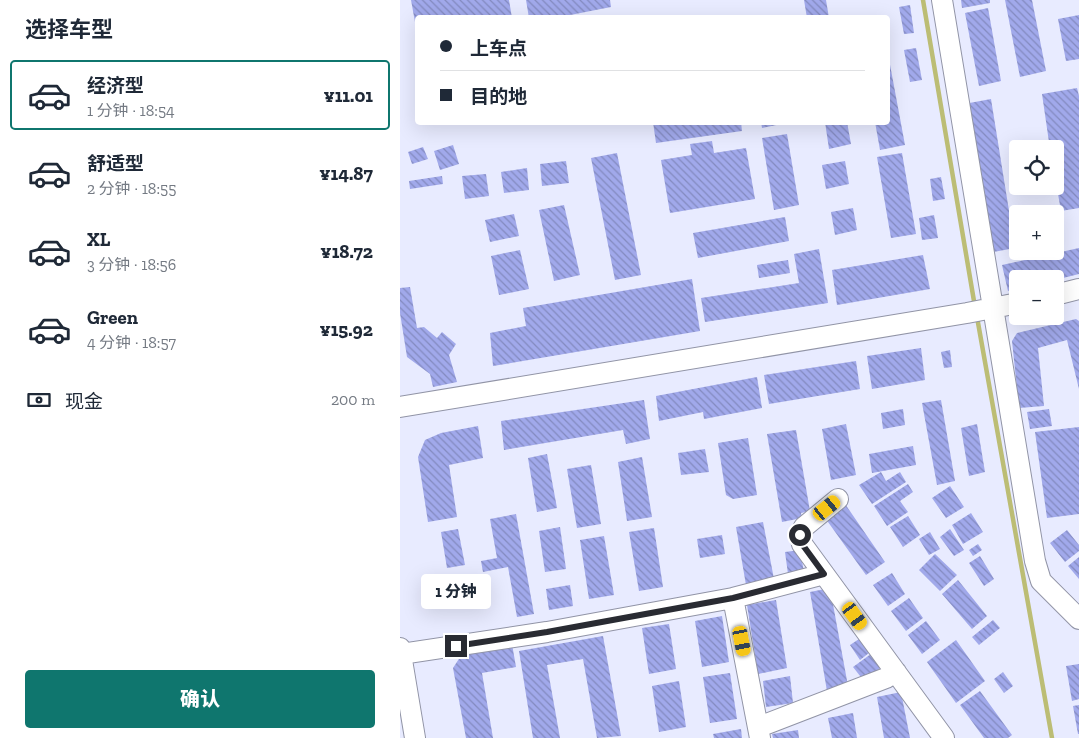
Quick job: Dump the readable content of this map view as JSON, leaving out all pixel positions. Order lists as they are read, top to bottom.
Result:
{
  "page": {
    "heading": "选择车型",
    "banner": ["上车点", "目的地"],
    "list": [
      {
        "name": "经济型",
        "note": "1 分钟 · 18:54",
        "value": "¥11.01"
      },
      {
        "name": "舒适型",
        "note": "2 分钟 · 18:55",
        "value": "¥14.87"
      },
      {
        "name": "XL",
        "note": "3 分钟 · 18:56",
        "value": "¥18.72"
      },
      {
        "name": "Green",
        "note": "4 分钟 · 18:57",
        "value": "¥15.92"
      }
    ],
    "map_buttons": ["+", "−"],
    "pay": ["现金", "200 m"],
    "bubble": "1 分钟",
    "buttons": "确认"
  }
}
